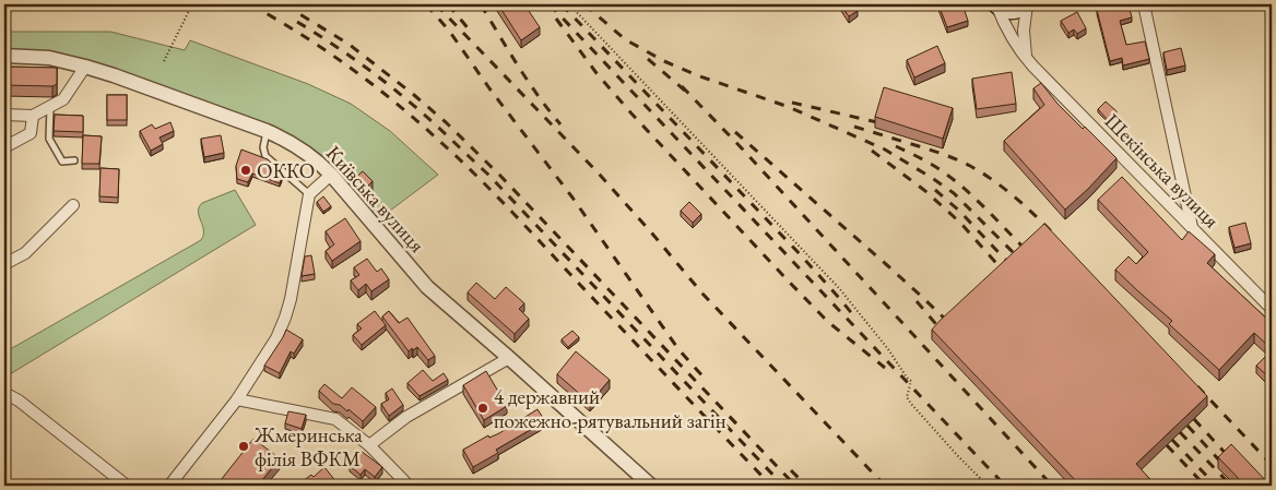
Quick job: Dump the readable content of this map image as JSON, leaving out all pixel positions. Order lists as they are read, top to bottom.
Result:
{
  "streets": {
    "street": ["Шекінська вулиця", "Київська вулиця"]
  },
  "places": ["ОККО", "4 державний пожежно-рятувальний загін", "Жмеринська філія ВФКМ"]
}
